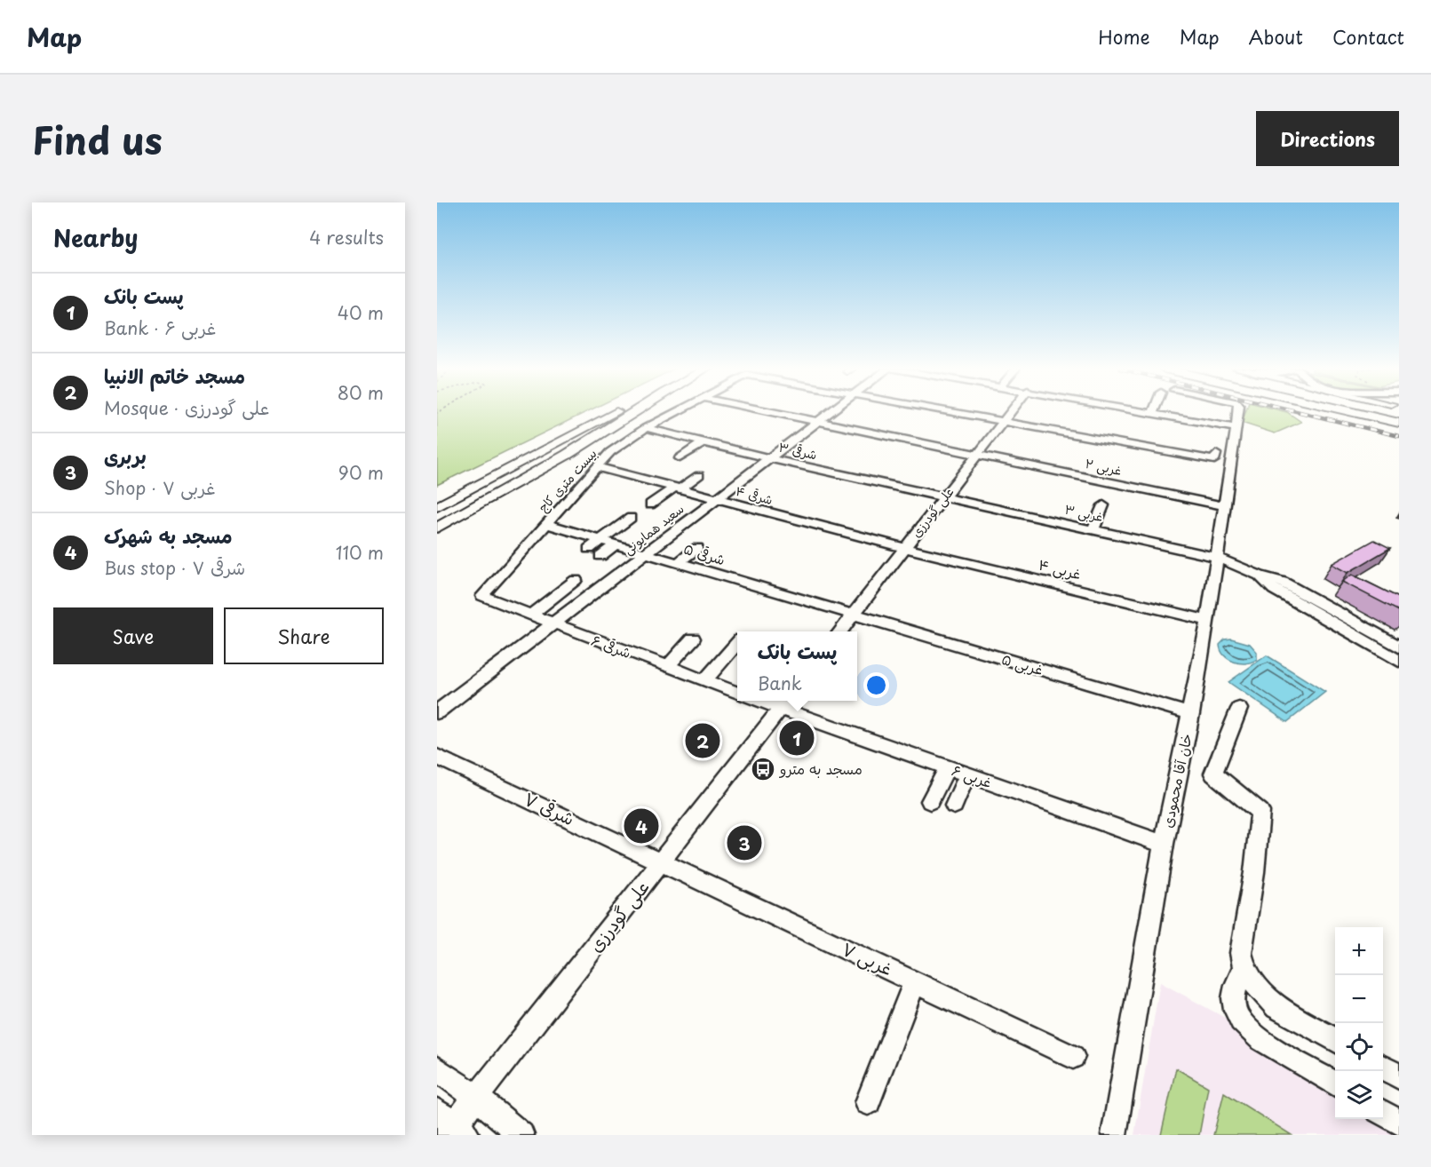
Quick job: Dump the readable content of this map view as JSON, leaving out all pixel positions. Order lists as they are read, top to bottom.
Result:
{
  "streets": {
    "street": [
      "۳ شرقی",
      "۲ غربی",
      "بیست متری کاج",
      "۴ شرقی",
      "علی گودرزی",
      "۳ غربی",
      "سعید همایونی",
      "۵ شرقی",
      "۴ غربی",
      "۶ شرقی",
      "۵ غربی",
      "۶ غربی",
      "خان آقا محمودی",
      "۷ شرقی",
      "۷ غربی"
    ]
  },
  "crossings": [
    ["۳ شرقی", "بیست متری کاج"],
    ["۳ شرقی", "علی گودرزی"],
    ["۳ شرقی", "۳ غربی"],
    ["۳ شرقی", "سعید همایونی"],
    ["۲ غربی", "علی گودرزی"],
    ["۲ غربی", "سعید همایونی"],
    ["۲ غربی", "خان آقا محمودی"],
    ["بیست متری کاج", "۴ شرقی"],
    ["بیست متری کاج", "۵ شرقی"],
    ["بیست متری کاج", "۶ شرقی"],
    ["۴ شرقی", "علی گودرزی"],
    ["۴ شرقی", "سعید همایونی"],
    ["۴ شرقی", "۴ غربی"],
    ["علی گودرزی", "۳ غربی"],
    ["علی گودرزی", "۵ شرقی"],
    ["علی گودرزی", "۴ غربی"],
    ["علی گودرزی", "۵ غربی"],
    ["علی گودرزی", "۶ غربی"],
    ["علی گودرزی", "۷ شرقی"],
    ["علی گودرزی", "۷ غربی"],
    ["۳ غربی", "خان آقا محمودی"],
    ["سعید همایونی", "۵ شرقی"],
    ["سعید همایونی", "۶ شرقی"],
    ["۵ شرقی", "۵ غربی"],
    ["۴ غربی", "خان آقا محمودی"],
    ["۵ غربی", "خان آقا محمودی"],
    ["۶ غربی", "خان آقا محمودی"],
    ["۷ شرقی", "۷ غربی"]
  ],
  "places": {
    "bus stop": ["مسجد به مترو"]
  },
  "page": {
    "header": "Map",
    "nav": [
      "Home",
      "Map",
      "About",
      "Contact"
    ],
    "title": "Find us",
    "buttons": [
      "Directions",
      ["Save", "Share"]
    ],
    "heading": ["Nearby", "4 results"],
    "list": [
      {
        "mark": "1",
        "name": "پست بانک",
        "note": "Bank · ۶ غربی",
        "value": "40 m"
      },
      {
        "mark": "2",
        "name": "مسجد خاتم الانبیا",
        "note": "Mosque · علی گودرزی",
        "value": "80 m"
      },
      {
        "mark": "3",
        "name": "بربری",
        "note": "Shop · ۷ غربی",
        "value": "90 m"
      },
      {
        "mark": "4",
        "name": "مسجد به شهرک",
        "note": "Bus stop · ۷ شرقی",
        "value": "110 m"
      }
    ],
    "popup": ["پست بانک", "Bank"],
    "pins": [
      "1",
      "2",
      "4",
      "3"
    ],
    "map_buttons": ["+", "−"]
  }
}
